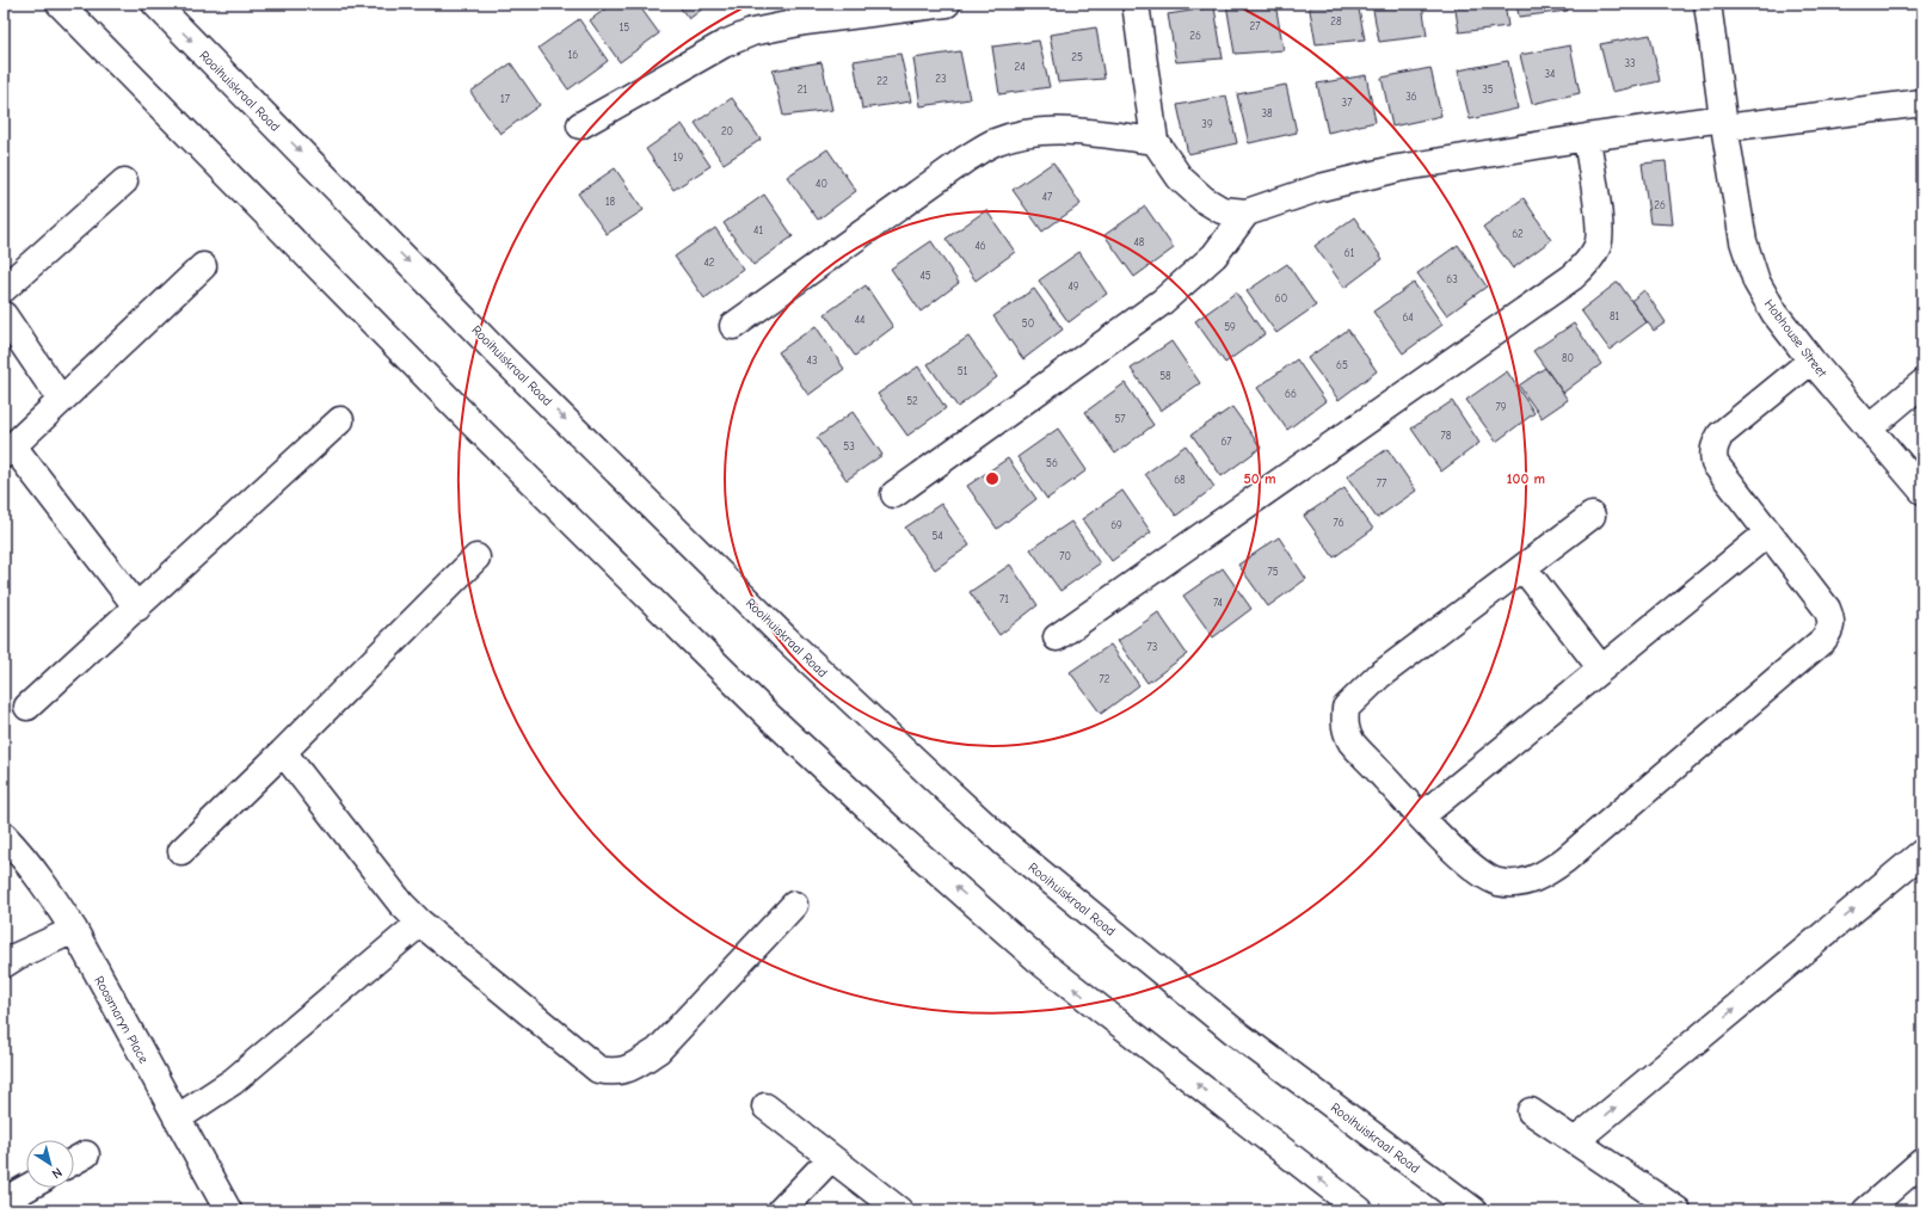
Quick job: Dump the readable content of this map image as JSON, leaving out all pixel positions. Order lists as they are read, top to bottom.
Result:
{
  "streets": {
    "street": ["Rooihuiskraal Road", "Hobhouse Street", "Roosmaryn Place"]
  },
  "house_numbers": [
    "28",
    "27",
    "15",
    "26",
    "16",
    "25",
    "33",
    "24",
    "34",
    "23",
    "22",
    "21",
    "35",
    "36",
    "17",
    "37",
    "38",
    "39",
    "20",
    "19",
    "40",
    "47",
    "18",
    "26",
    "41",
    "62",
    "48",
    "46",
    "61",
    "42",
    "45",
    "63",
    "49",
    "60",
    "81",
    "64",
    "44",
    "50",
    "59",
    "80",
    "43",
    "65",
    "51",
    "58",
    "66",
    "52",
    "79",
    "57",
    "78",
    "67",
    "53",
    "56",
    "68",
    "77",
    "76",
    "69",
    "54",
    "70",
    "75",
    "71",
    "74",
    "73",
    "72"
  ],
  "north": "bottom right",
  "rings": ["50 m", "100 m"]
}
